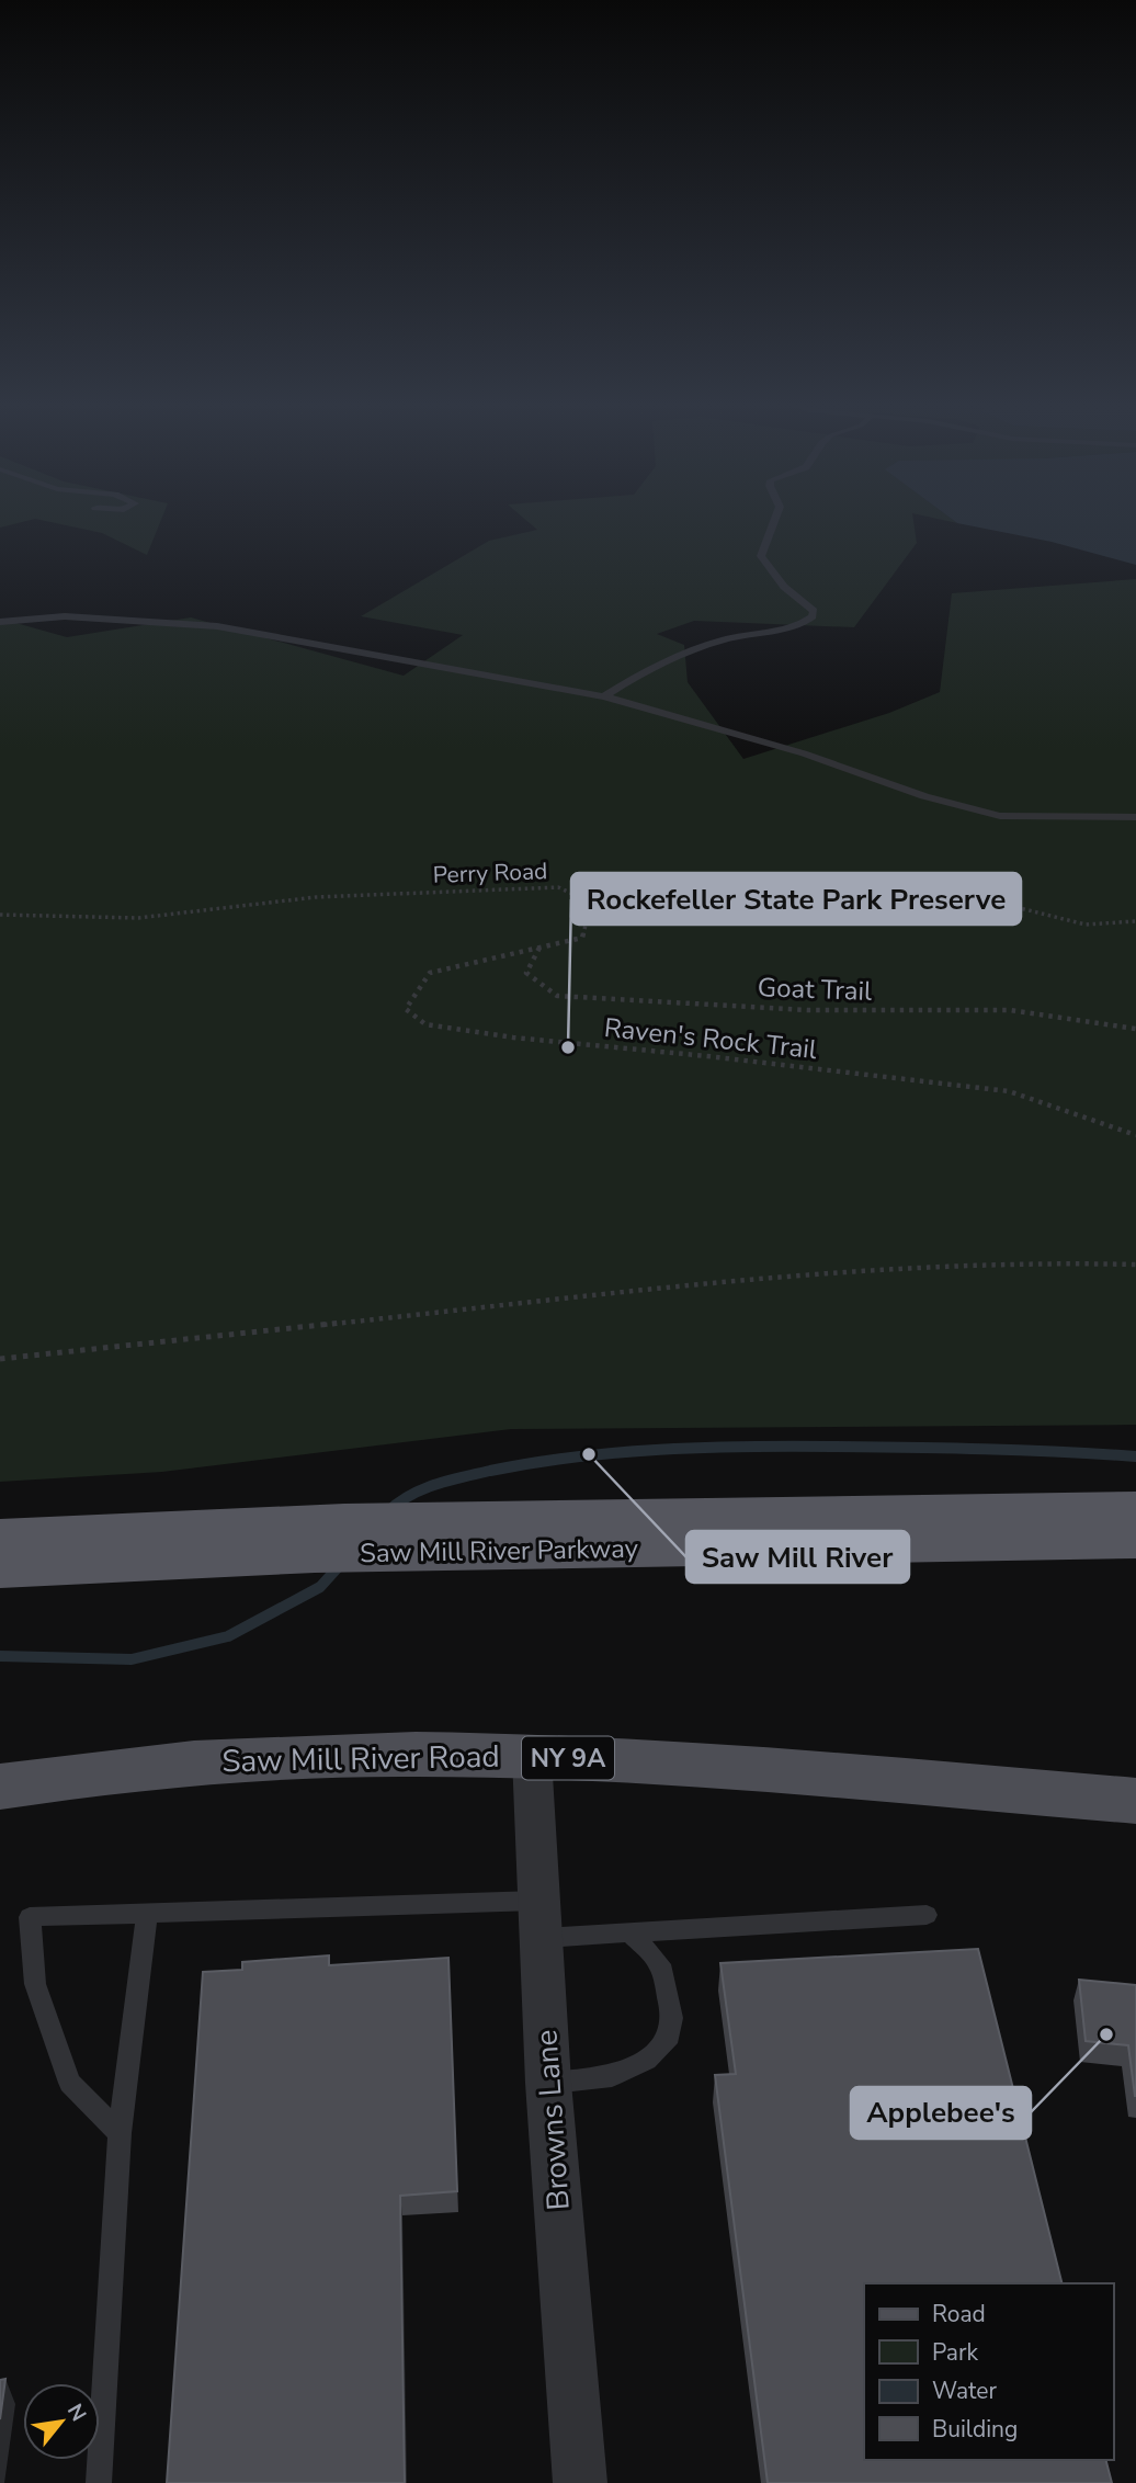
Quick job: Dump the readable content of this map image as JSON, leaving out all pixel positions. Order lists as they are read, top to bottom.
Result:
{
  "streets": {
    "highway": ["Saw Mill River Parkway"],
    "main road": ["NY 9A", "Saw Mill River Road"],
    "street": ["Browns Lane"],
    "path": ["Perry Road", "Goat Trail", "Raven's Rock Trail"]
  },
  "crossings": [
    ["Perry Road", "Raven's Rock Trail"],
    ["Goat Trail", "Raven's Rock Trail"],
    ["Saw Mill River Road", "Browns Lane"]
  ],
  "places": ["Rockefeller State Park Preserve", "Saw Mill River", "Applebee's"],
  "legend": [
    "Road",
    "Park",
    "Water",
    "Building"
  ],
  "north": "top right"
}
